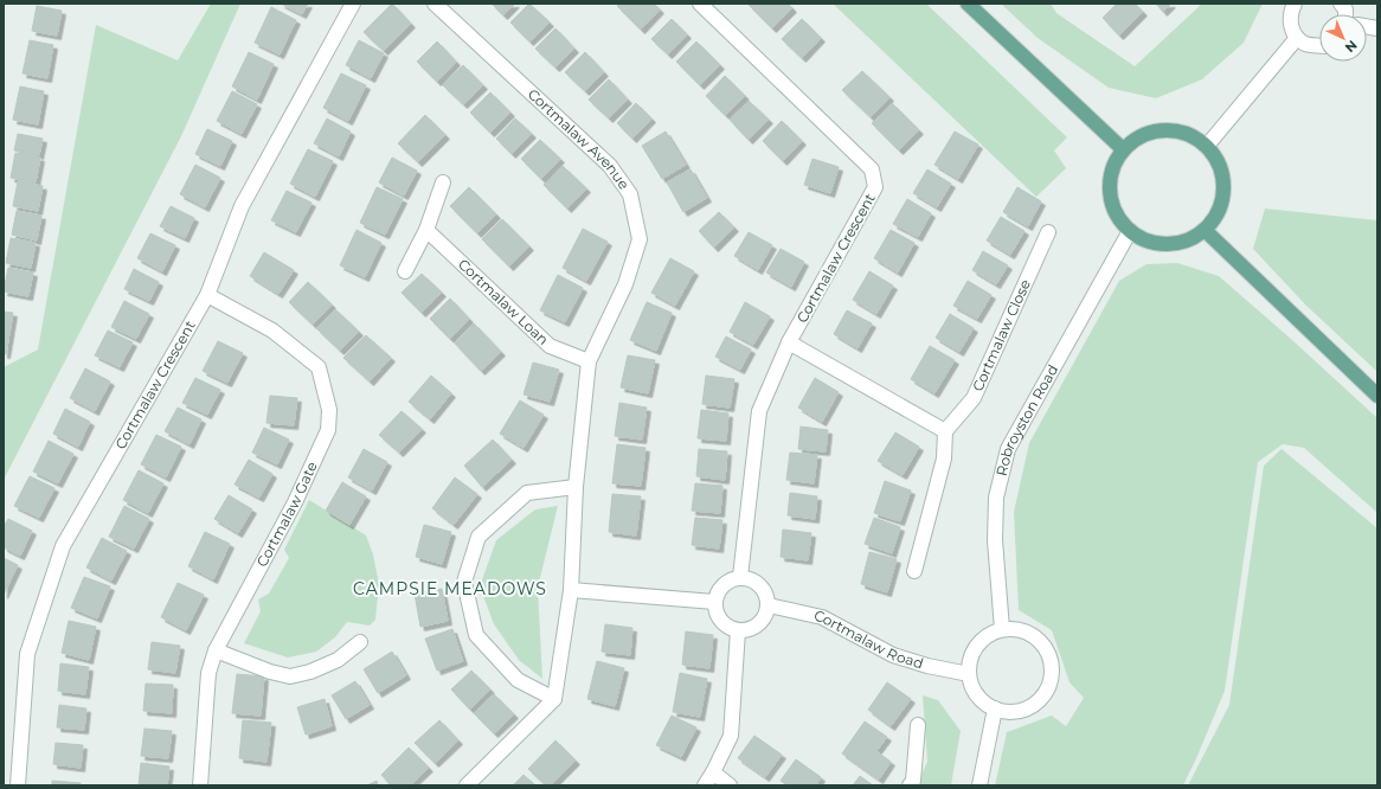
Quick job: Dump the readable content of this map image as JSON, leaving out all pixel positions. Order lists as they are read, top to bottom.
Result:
{
  "streets": {
    "street": [
      "Cortmalaw Avenue",
      "Cortmalaw Crescent",
      "Cortmalaw Loan",
      "Cortmalaw Close",
      "Robroyston Road",
      "Cortmalaw Gate",
      "Cortmalaw Road"
    ]
  },
  "crossings": [
    ["Cortmalaw Avenue", "Cortmalaw Loan"],
    ["Cortmalaw Crescent", "Cortmalaw Gate"],
    ["Cortmalaw Crescent", "Cortmalaw Road"],
    ["Robroyston Road", "Cortmalaw Road"]
  ],
  "districts": ["CAMPSIE MEADOWS"],
  "north": "bottom right"
}
